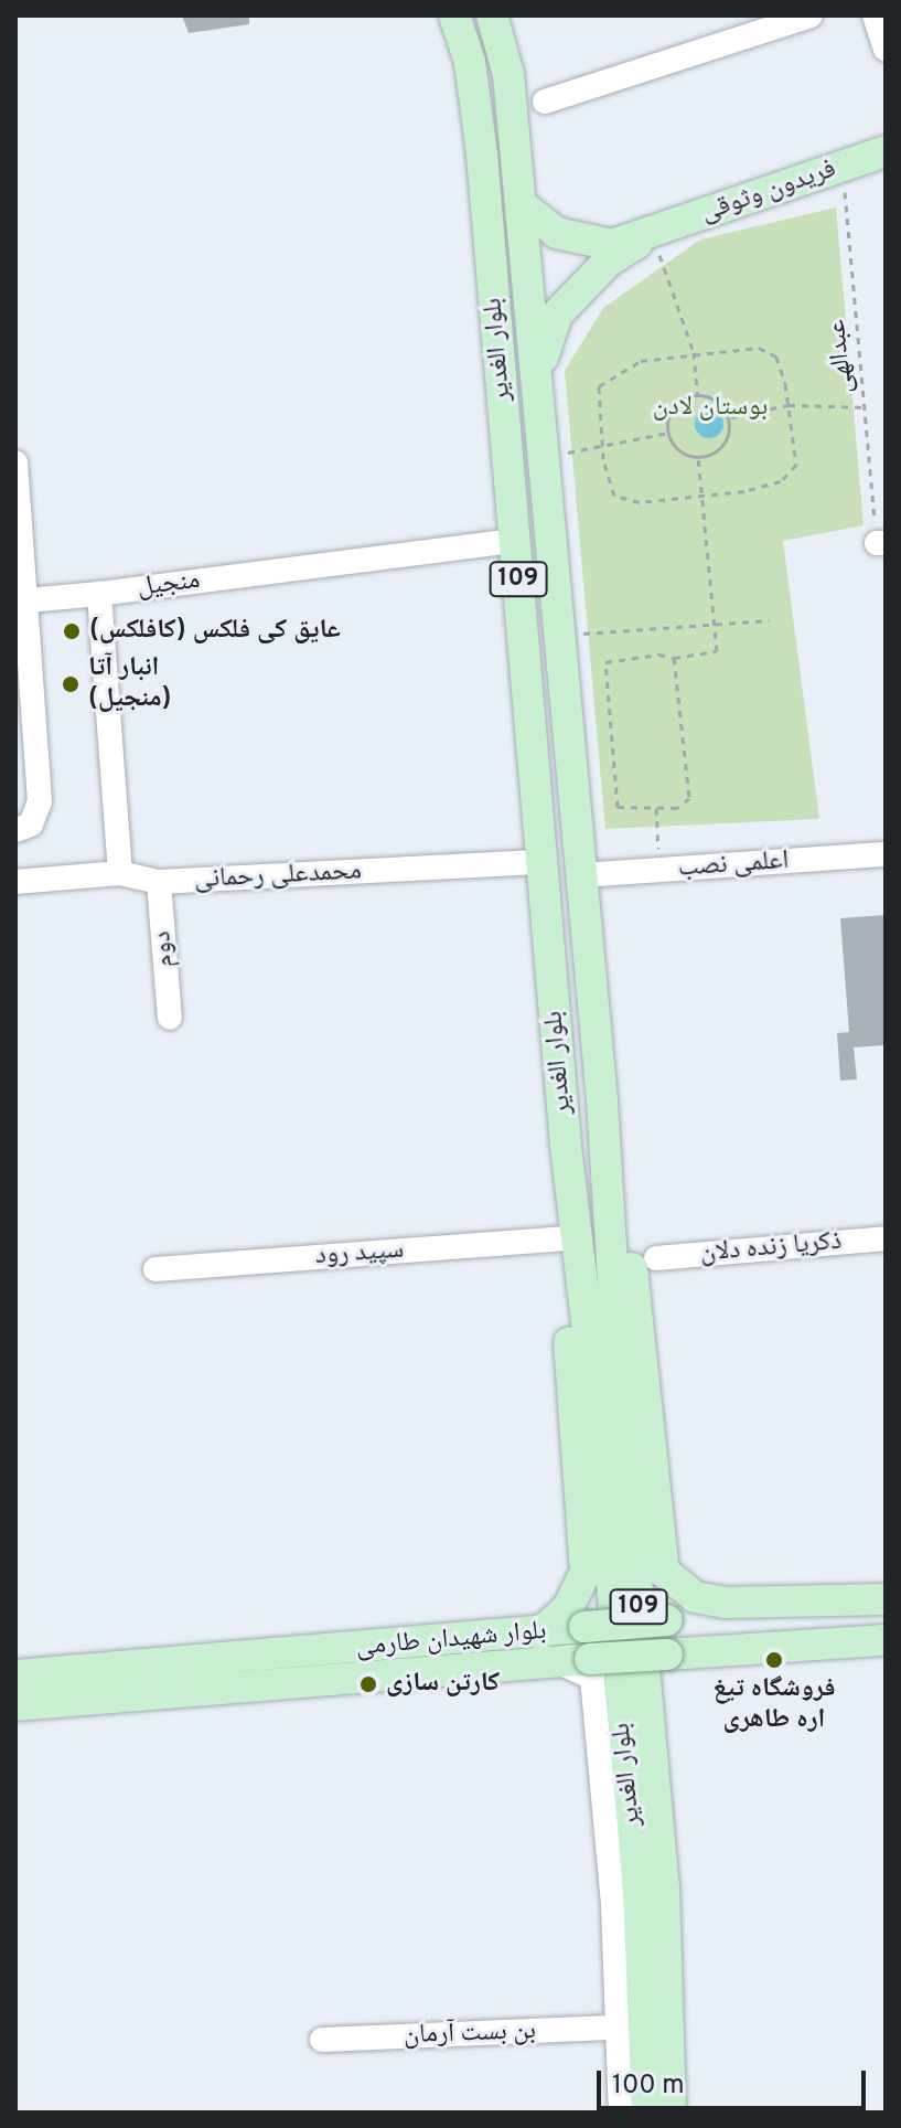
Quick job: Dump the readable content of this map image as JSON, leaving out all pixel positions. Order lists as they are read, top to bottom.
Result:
{
  "streets": {
    "main road": [
      "فریدون وثوقی",
      "بلوار الغدیر",
      "109",
      "بلوار شهیدان طارمی"
    ],
    "street": [
      "منجیل",
      "اعلمی نصب",
      "محمدعلی رحمانی",
      "دوم",
      "ذکریا زنده دلان",
      "سپید رود",
      "بن بست آرمان"
    ],
    "path": ["عبدالهی"]
  },
  "crossings": [
    ["فریدون وثوقی", "عبدالهی"],
    ["بلوار الغدیر", "منجیل"],
    ["بلوار الغدیر", "اعلمی نصب"],
    ["بلوار الغدیر", "محمدعلی رحمانی"],
    ["منجیل", "محمدعلی رحمانی"],
    ["محمدعلی رحمانی", "دوم"]
  ],
  "parks": ["بوستان لادن"],
  "places": [
    "عایق کی فلکس (کافلکس)",
    "انبار آتا (منجیل)",
    "فروشگاه تیغ اره طاهری",
    "کارتن سازی"
  ],
  "scale_bar": "100 m"
}
